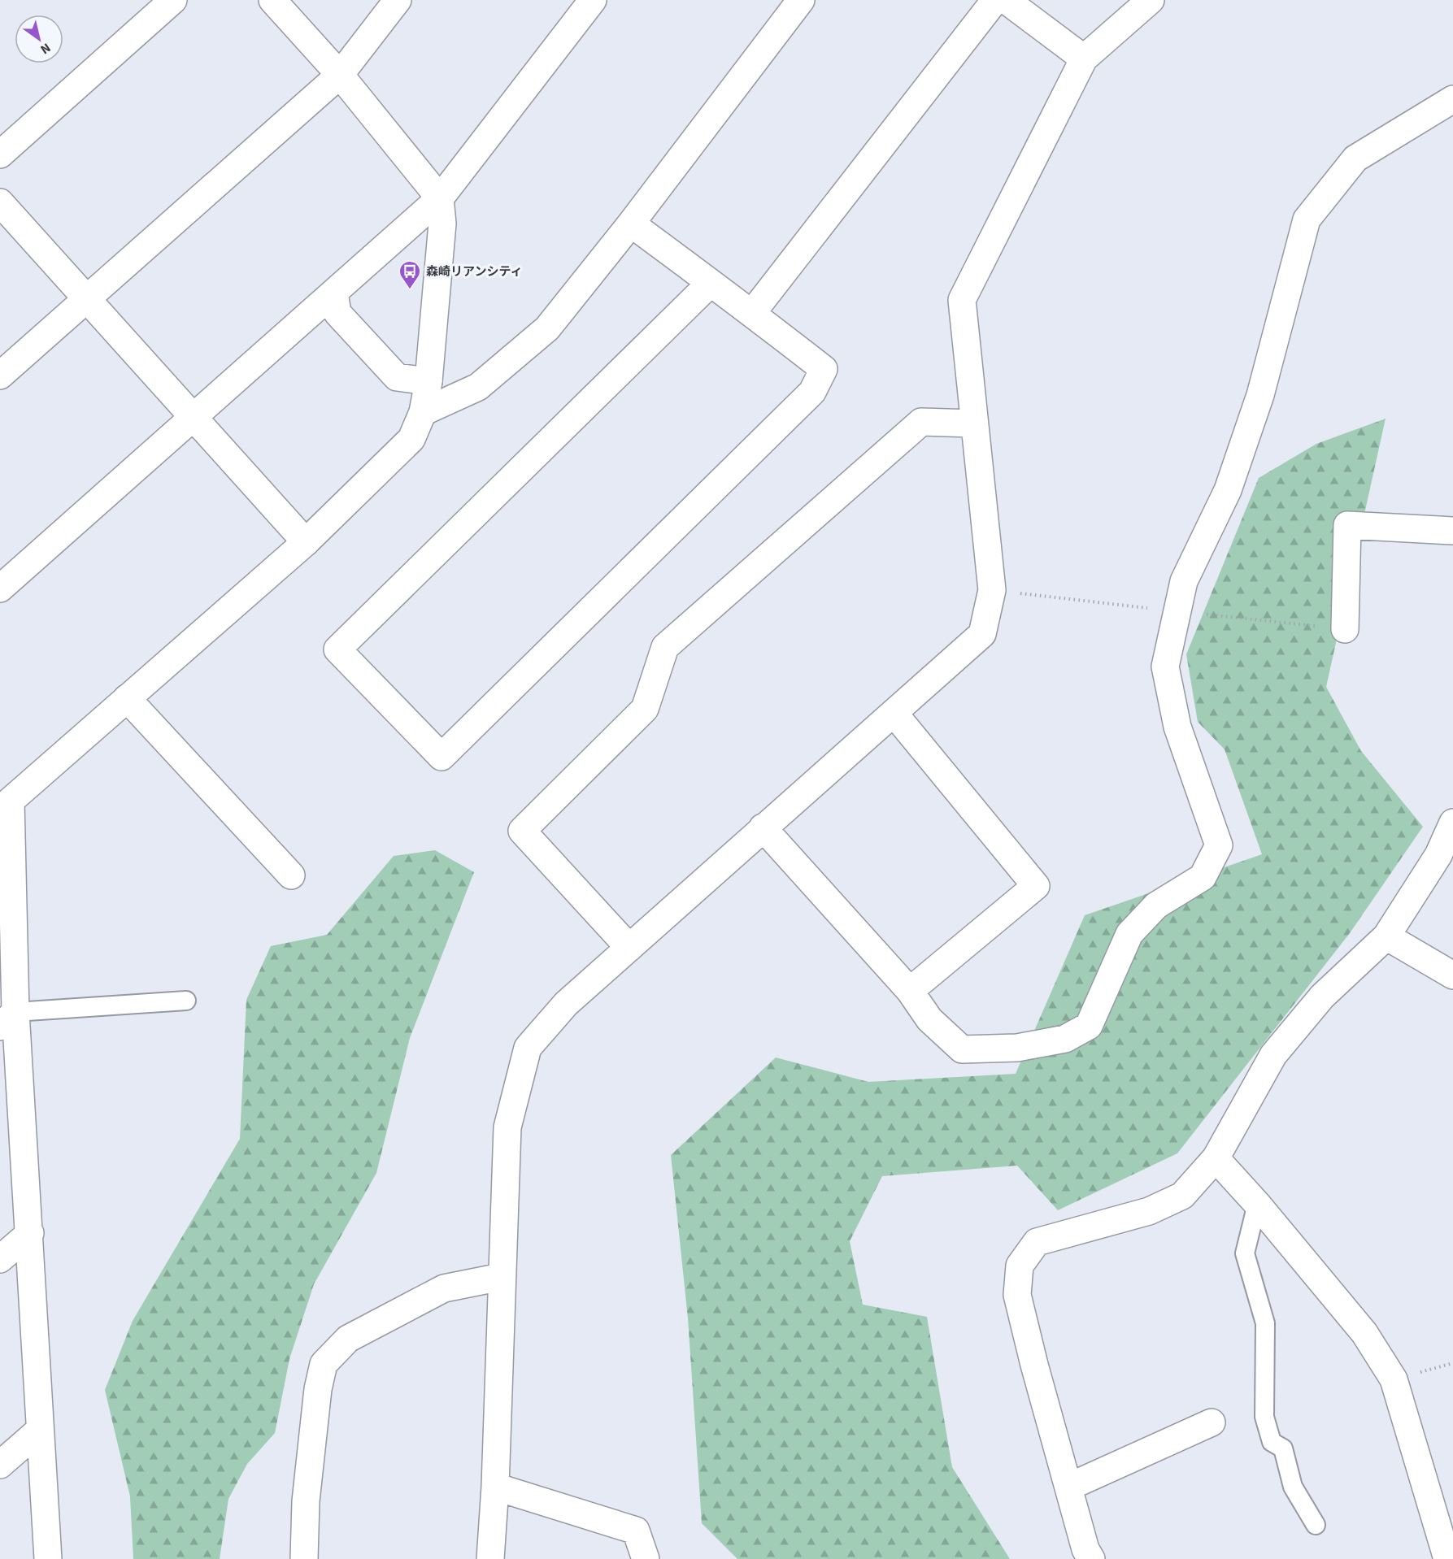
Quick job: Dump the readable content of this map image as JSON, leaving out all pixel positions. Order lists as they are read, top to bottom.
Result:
{
  "places": {
    "bus stop": ["森崎リアンシティ"]
  },
  "north": "bottom right"
}
